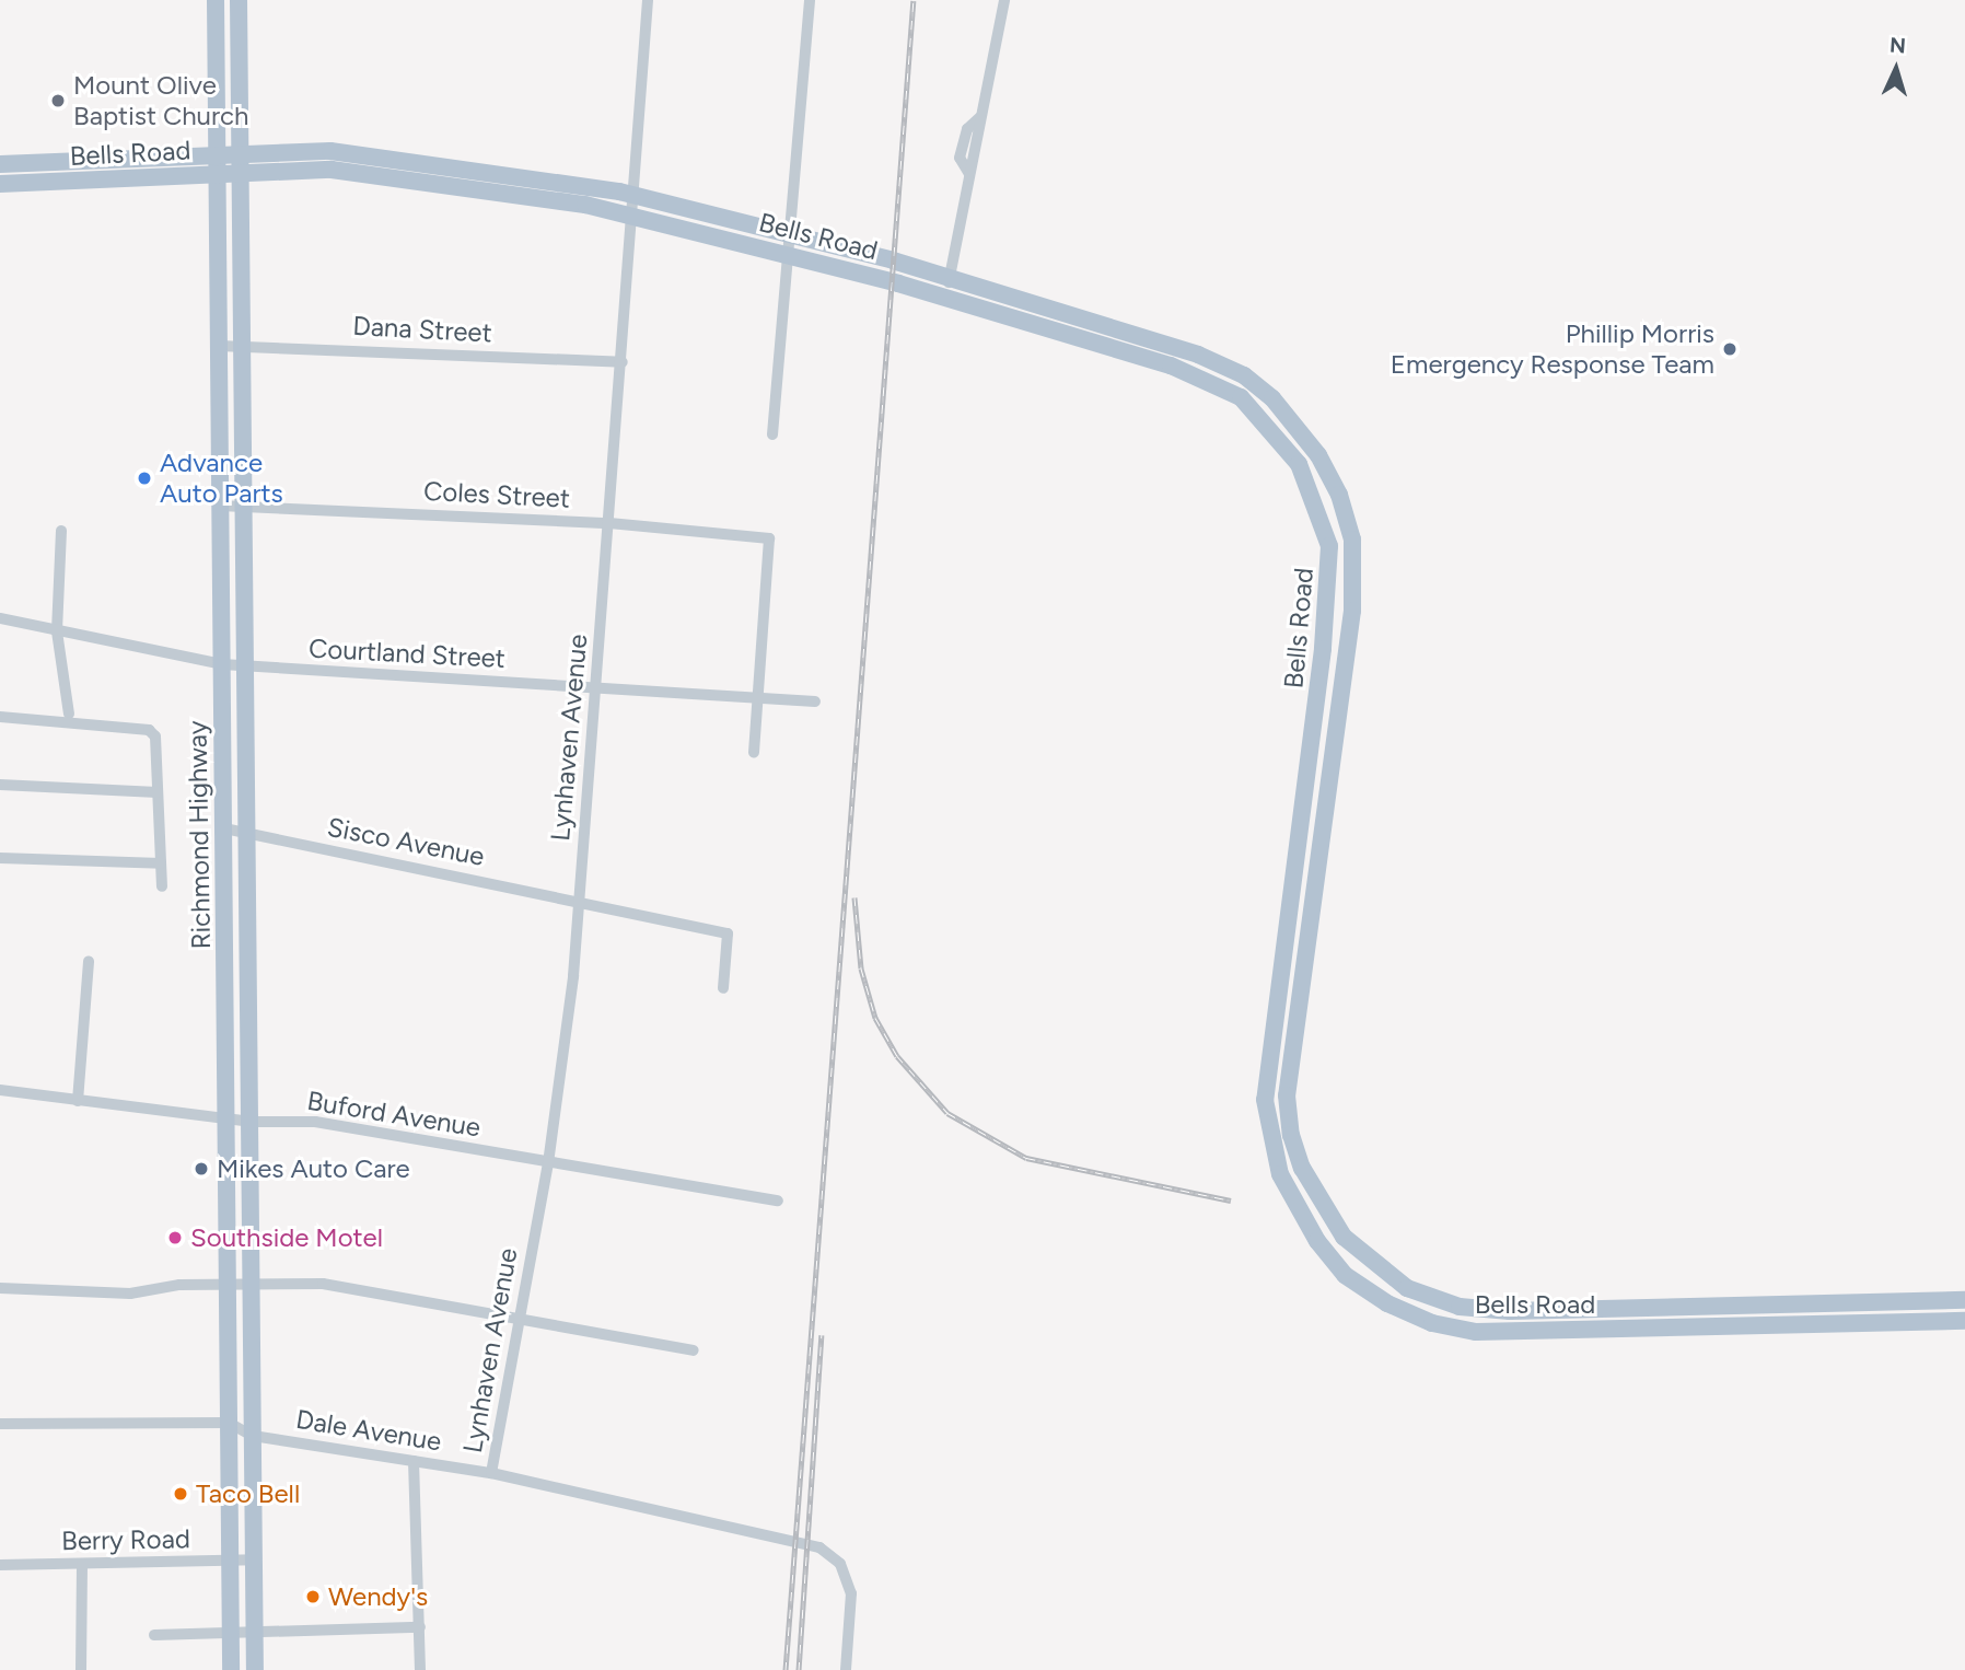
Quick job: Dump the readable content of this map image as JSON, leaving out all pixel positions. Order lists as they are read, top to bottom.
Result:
{
  "streets": {
    "main road": ["Bells Road", "Richmond Highway"],
    "street": [
      "Dana Street",
      "Coles Street",
      "Courtland Street",
      "Lynhaven Avenue",
      "Sisco Avenue",
      "Buford Avenue",
      "Dale Avenue",
      "Berry Road"
    ]
  },
  "crossings": [
    ["Bells Road", "Lynhaven Avenue"],
    ["Bells Road", "Richmond Highway"],
    ["Dana Street", "Lynhaven Avenue"],
    ["Dana Street", "Richmond Highway"],
    ["Coles Street", "Courtland Street"],
    ["Coles Street", "Lynhaven Avenue"],
    ["Coles Street", "Richmond Highway"],
    ["Courtland Street", "Lynhaven Avenue"],
    ["Courtland Street", "Richmond Highway"],
    ["Lynhaven Avenue", "Sisco Avenue"],
    ["Lynhaven Avenue", "Buford Avenue"],
    ["Lynhaven Avenue", "Dale Avenue"],
    ["Richmond Highway", "Sisco Avenue"],
    ["Richmond Highway", "Buford Avenue"],
    ["Richmond Highway", "Dale Avenue"],
    ["Richmond Highway", "Berry Road"]
  ],
  "places": [
    "Mount Olive Baptist Church",
    "Phillip Morris Emergency Response Team",
    "Advance Auto Parts",
    "Mikes Auto Care",
    "Southside Motel",
    "Taco Bell",
    "Wendy's"
  ],
  "north": "top"
}
